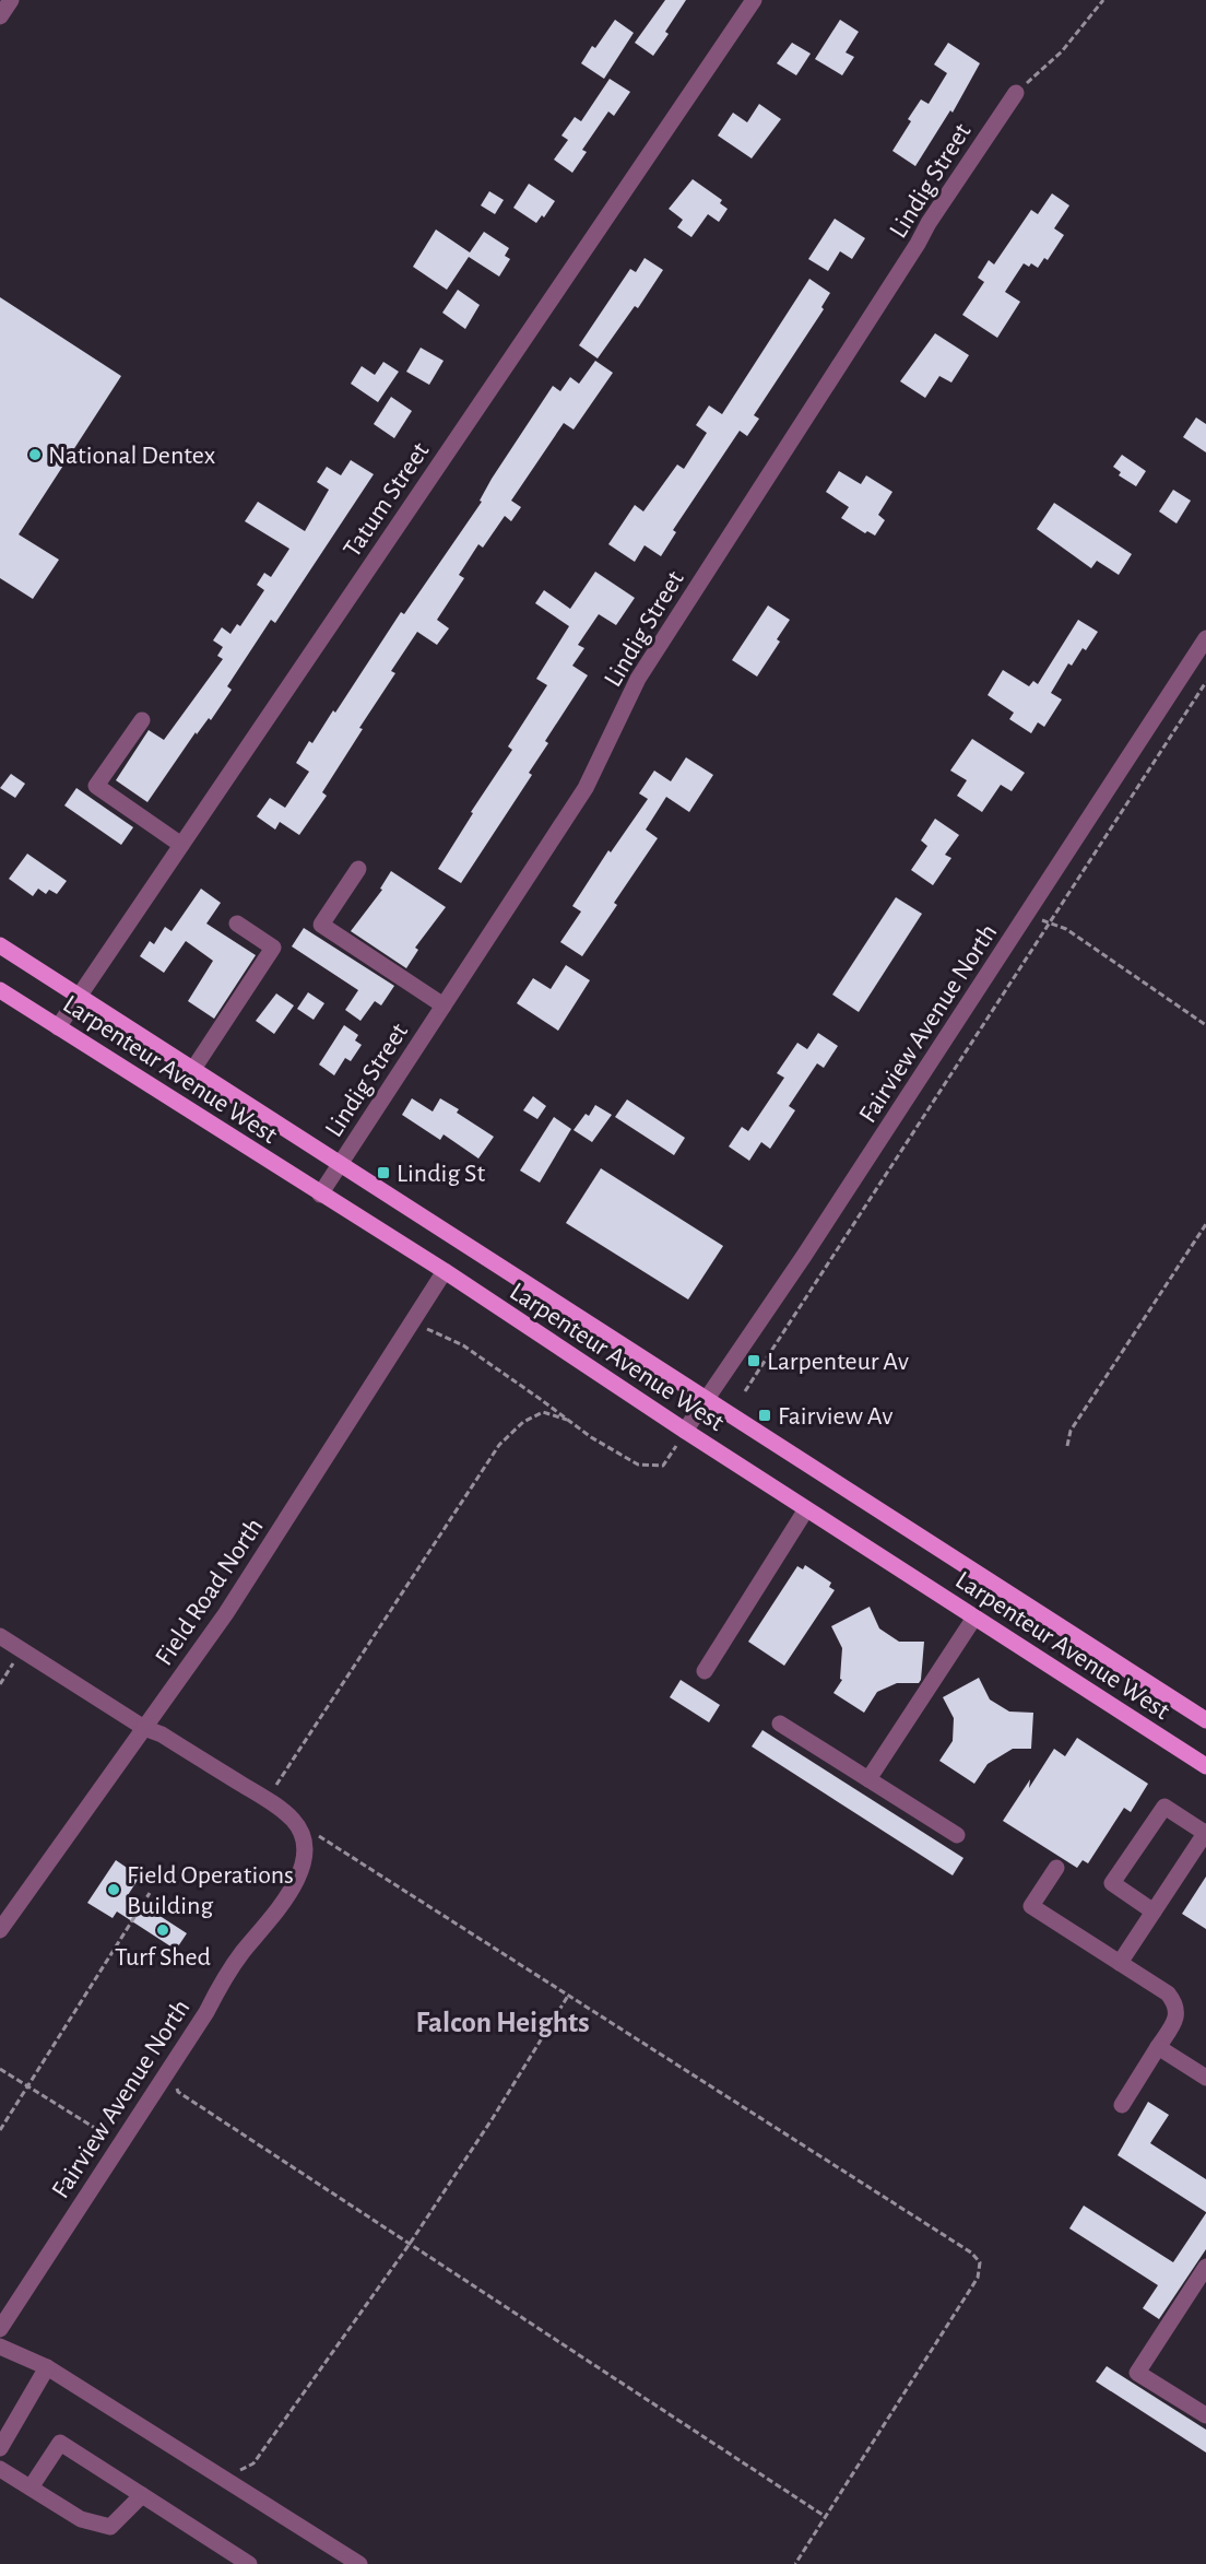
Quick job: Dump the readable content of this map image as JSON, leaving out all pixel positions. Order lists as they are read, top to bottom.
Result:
{
  "streets": {
    "main road": ["Larpenteur Avenue West"],
    "street": [
      "Lindig Street",
      "Tatum Street",
      "Fairview Avenue North",
      "Field Road North"
    ]
  },
  "crossings": [
    ["Lindig Street", "Larpenteur Avenue West"],
    ["Tatum Street", "Larpenteur Avenue West"],
    ["Fairview Avenue North", "Larpenteur Avenue West"],
    ["Larpenteur Avenue West", "Field Road North"]
  ],
  "districts": ["Falcon Heights"],
  "places": {
    "other": ["National Dentex", "Field Operations Building", "Turf Shed"],
    "transit": ["Lindig St", "Larpenteur Av", "Fairview Av"]
  }
}
